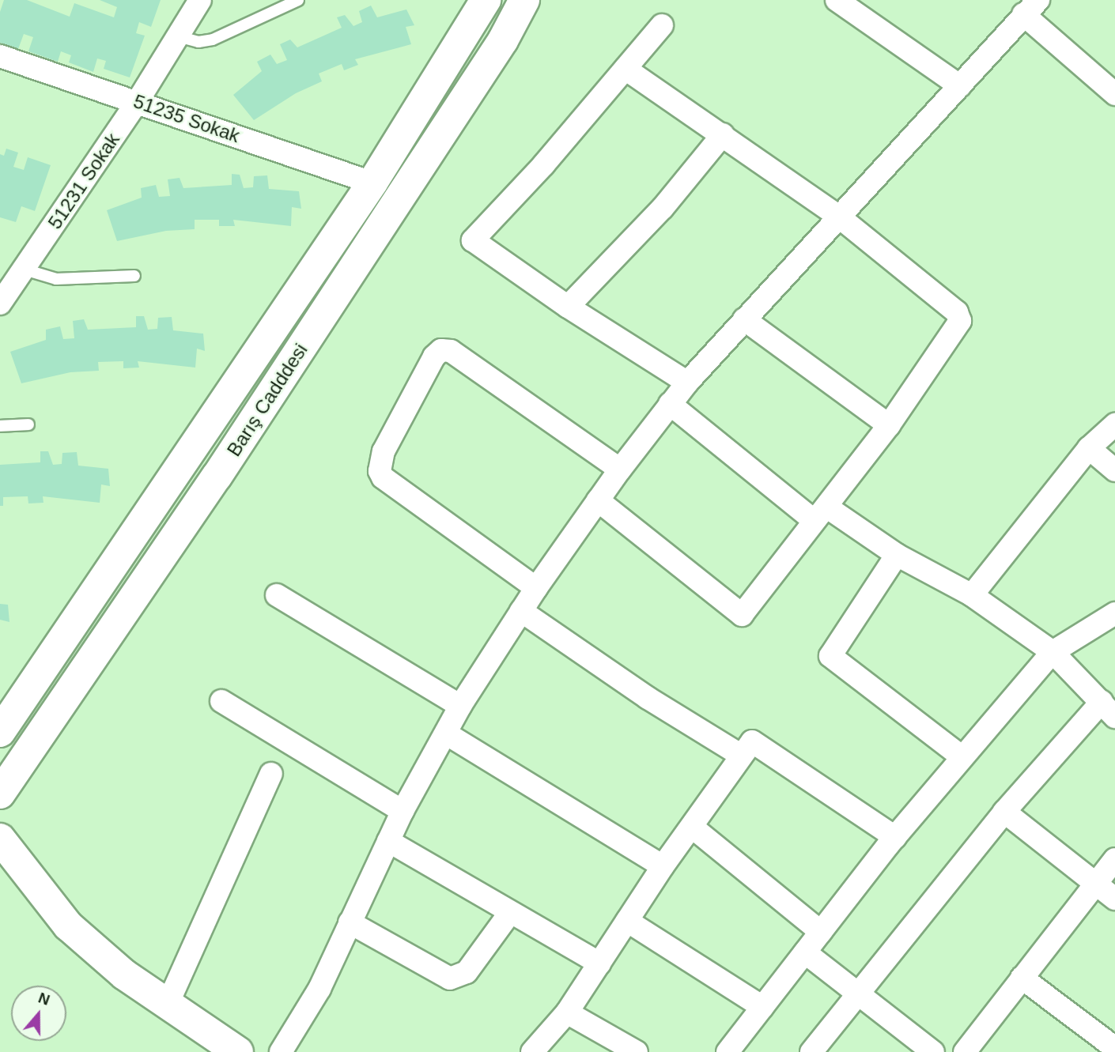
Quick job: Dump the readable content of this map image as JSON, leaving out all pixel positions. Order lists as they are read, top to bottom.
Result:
{
  "streets": {
    "main road": ["Barış Cadddesi"],
    "street": ["51235 Sokak", "51231 Sokak"]
  },
  "crossings": [
    ["51235 Sokak", "51231 Sokak"],
    ["51235 Sokak", "Barış Cadddesi"]
  ],
  "north": "top"
}
